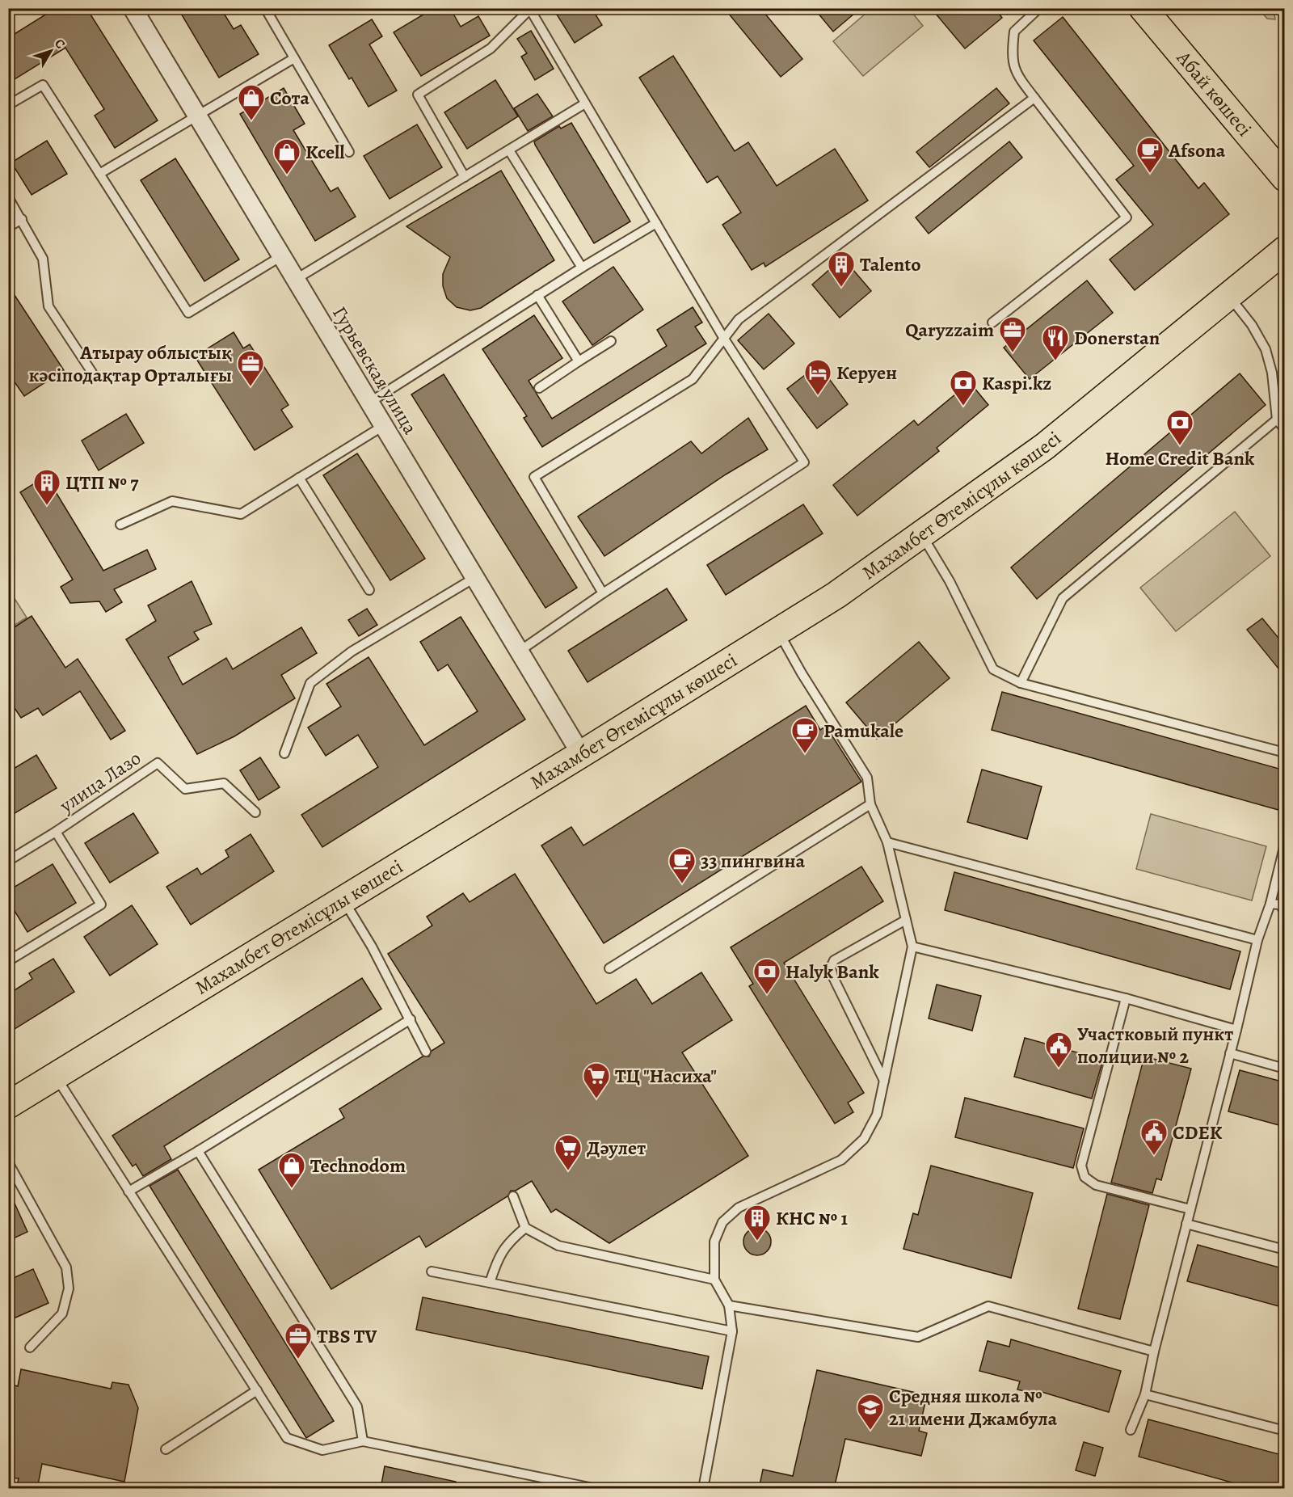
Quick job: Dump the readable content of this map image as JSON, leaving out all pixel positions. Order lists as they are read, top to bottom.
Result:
{
  "streets": {
    "main road": ["Абай көшесі", "Махамбет Өтемісұлы көшесі"],
    "street": ["Гурьевская улица"],
    "lane": ["улица Лазо"]
  },
  "crossings": [
    ["Гурьевская улица", "Махамбет Өтемісұлы көшесі"]
  ],
  "places": {
    "shop": ["Сота", "Kcell", "Technodom"],
    "cafe": ["Afsona", "Pamukale", "33 пингвина"],
    "building": ["Talento", "ЦТП № 7", "КНС № 1"],
    "office": ["Qaryzzaim", "Атырау облыстық кәсіподақтар Орталығы", "TBS TV"],
    "restaurant": ["Donerstan"],
    "hotel": ["Керуен"],
    "bank": ["Kaspi.kz", "Home Credit Bank", "Halyk Bank"],
    "public building": ["Участковый пункт полиции № 2", "CDEK"],
    "supermarket": ["ТЦ \"Насиха\"", "Дәулет"],
    "school or university": ["Средняя школа № 21 имени Джамбула"]
  },
  "north": "top right"
}
